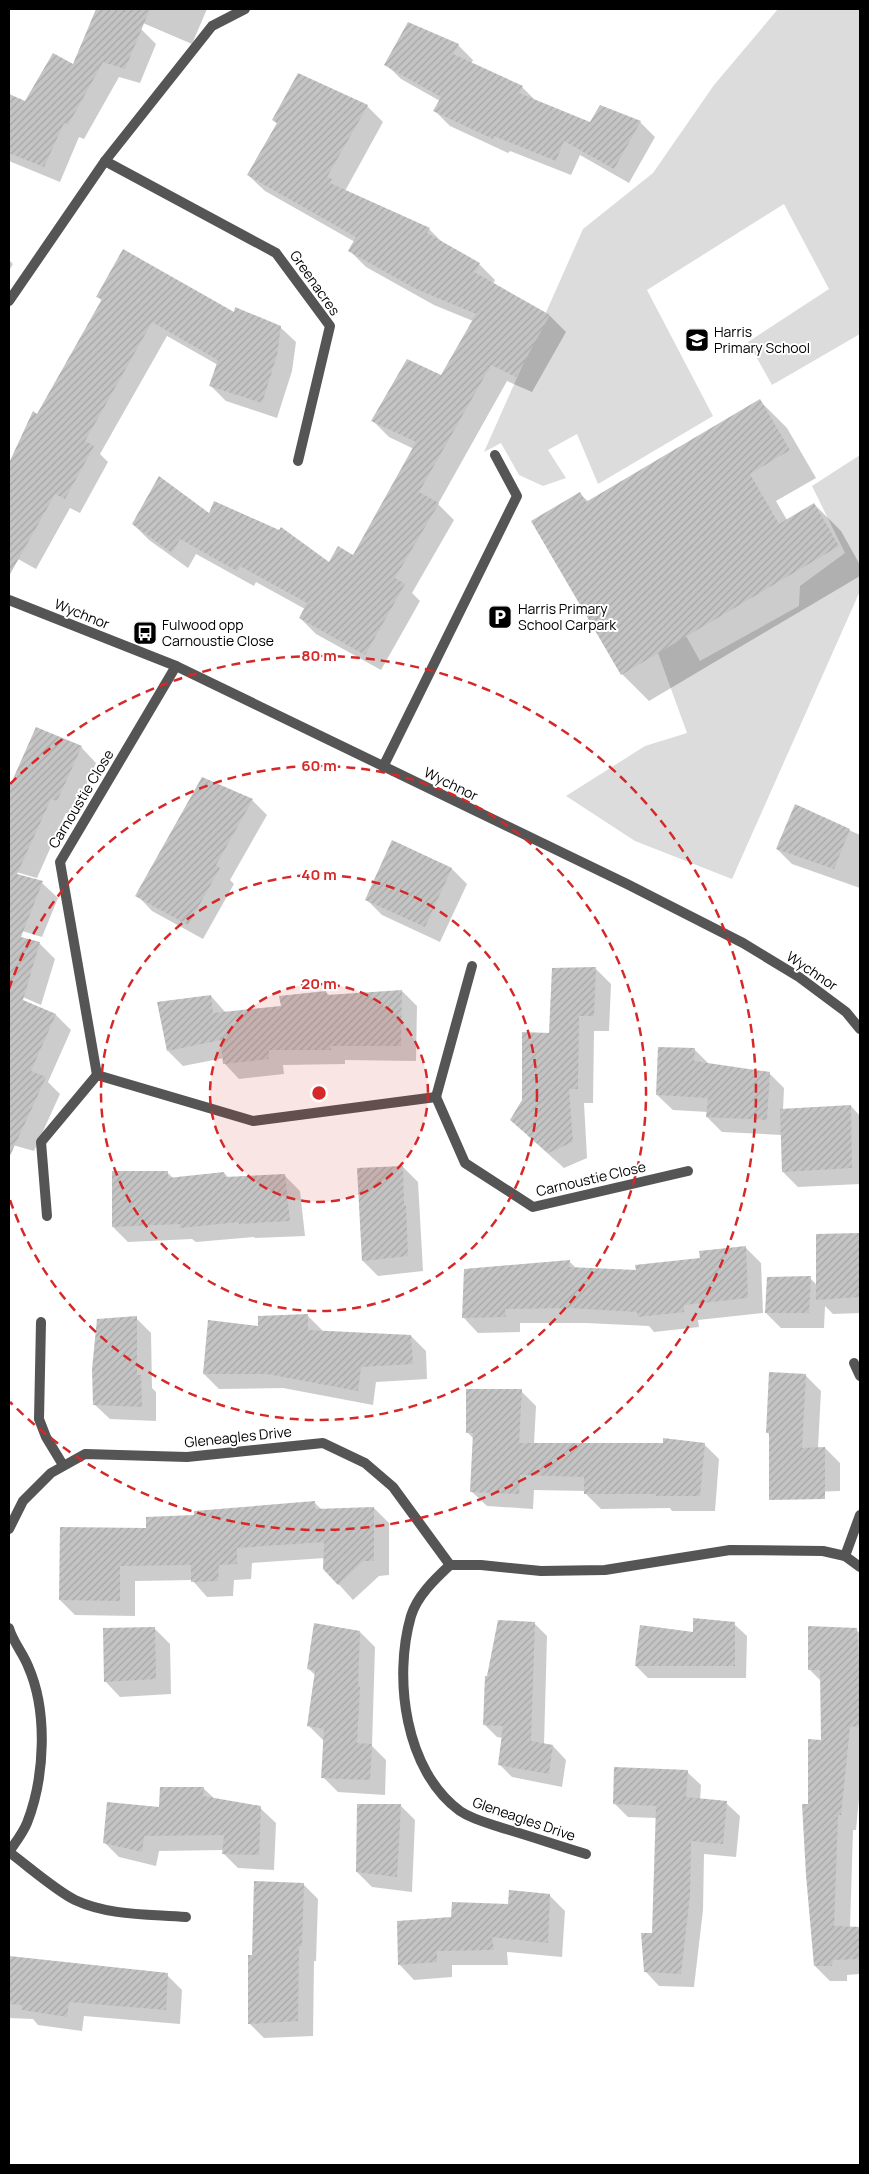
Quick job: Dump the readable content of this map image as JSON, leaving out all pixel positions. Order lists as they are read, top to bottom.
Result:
{
  "streets": {
    "street": [
      "Greenacres",
      "Wychnor",
      "Carnoustie Close",
      "Gleneagles Drive"
    ]
  },
  "crossings": [
    ["Wychnor", "Carnoustie Close"]
  ],
  "places": {
    "school or university": ["Harris Primary School"],
    "parking": ["Harris Primary School Carpark"],
    "bus stop": ["Fulwood opp Carnoustie Close"]
  },
  "rings": [
    "80 m",
    "60 m",
    "40 m",
    "20 m"
  ]
}
